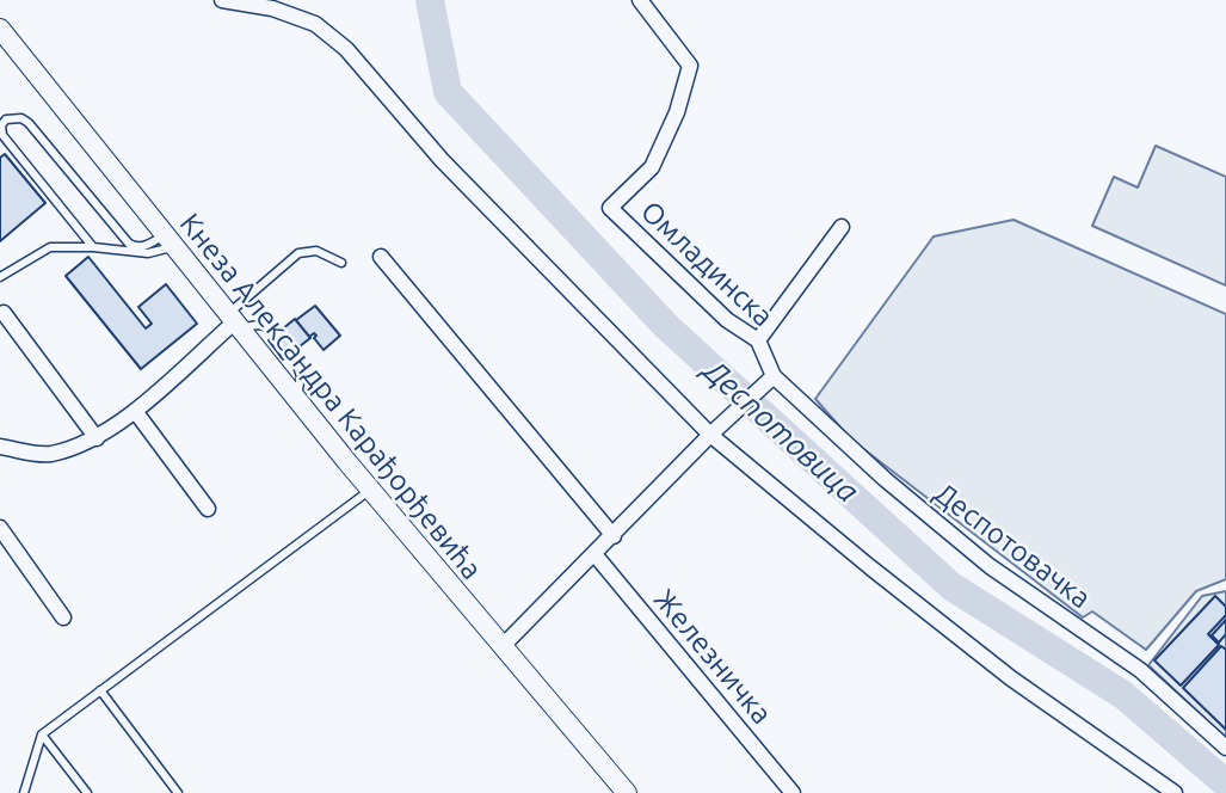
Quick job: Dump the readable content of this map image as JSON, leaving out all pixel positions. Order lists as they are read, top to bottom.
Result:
{
  "streets": {
    "street": [
      "Омладинска",
      "Кнеза Александра Карађорђевића",
      "Деспотовачка",
      "Железничка"
    ]
  },
  "crossings": [
    ["Омладинска", "Деспотовачка"]
  ],
  "water": ["Деспотовица"]
}
